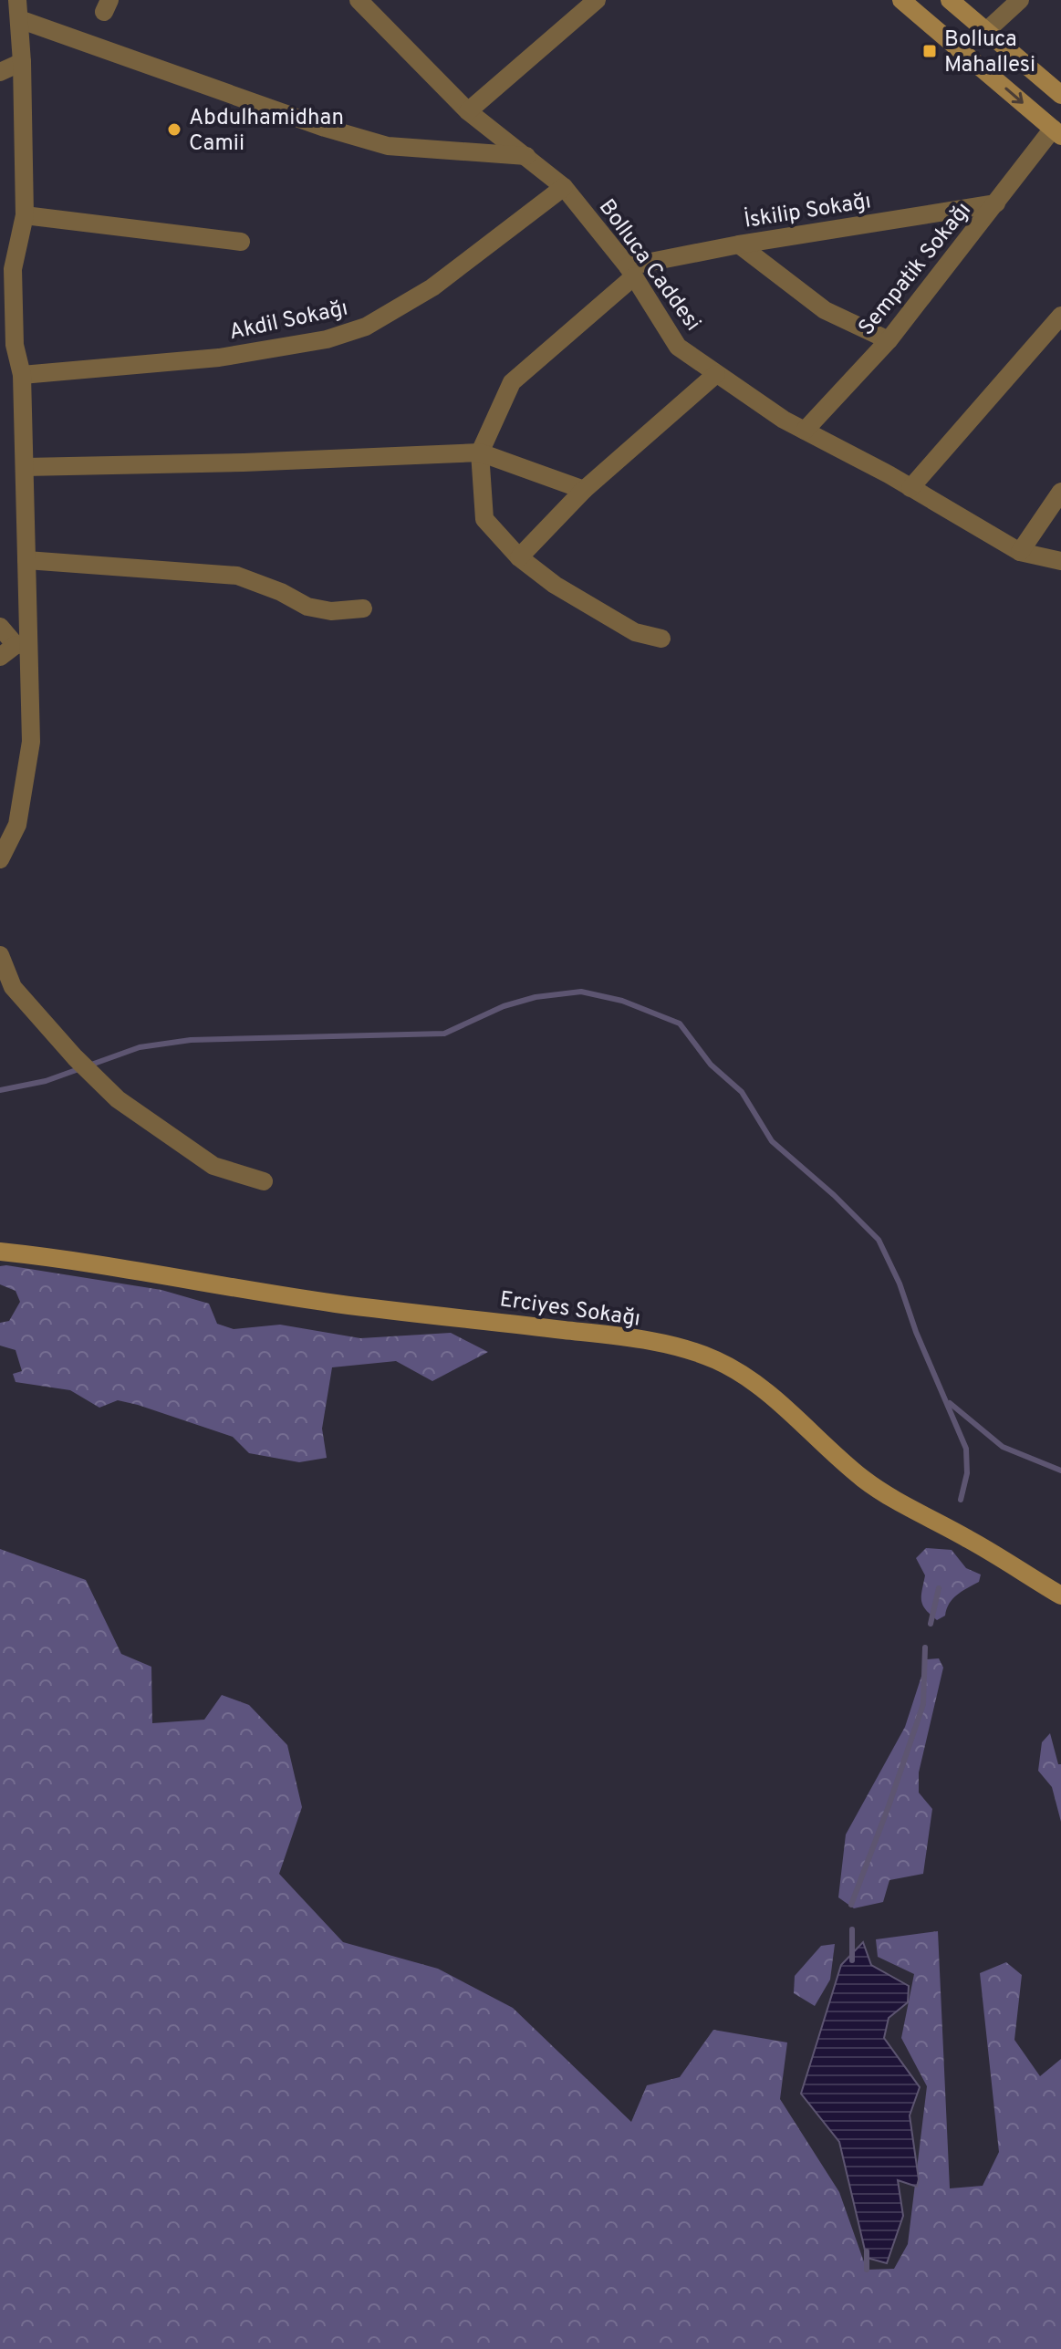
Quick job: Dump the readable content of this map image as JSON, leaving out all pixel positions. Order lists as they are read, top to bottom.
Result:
{
  "streets": {
    "street": [
      "İskilip Sokağı",
      "Bolluca Caddesi",
      "Sempatik Sokağı",
      "Akdil Sokağı",
      "Erciyes Sokağı"
    ]
  },
  "crossings": [
    ["İskilip Sokağı", "Bolluca Caddesi"],
    ["İskilip Sokağı", "Sempatik Sokağı"],
    ["Bolluca Caddesi", "Sempatik Sokağı"],
    ["Bolluca Caddesi", "Akdil Sokağı"]
  ],
  "places": {
    "transit": ["Bolluca Mahallesi"],
    "other": ["Abdulhamidhan Camii"]
  }
}
